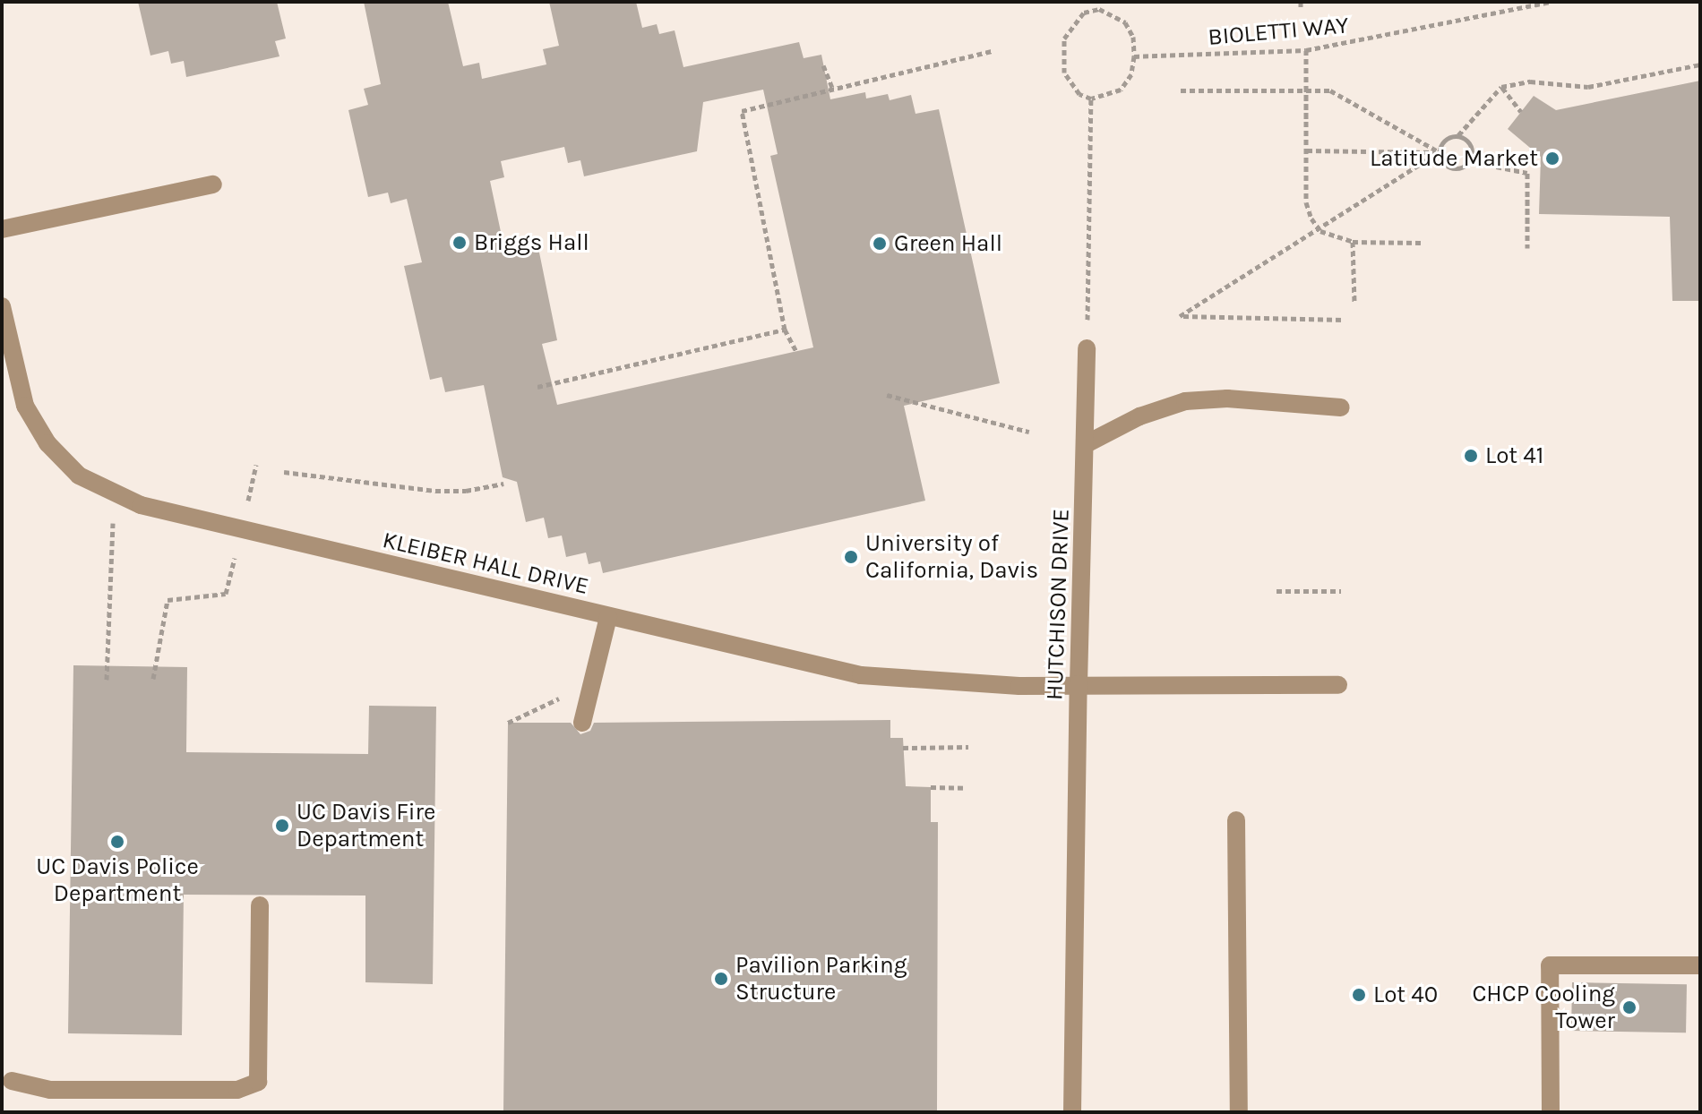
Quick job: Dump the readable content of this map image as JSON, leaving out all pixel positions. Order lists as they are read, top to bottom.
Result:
{
  "streets": {
    "street": ["KLEIBER HALL DRIVE", "HUTCHISON DRIVE"],
    "path": ["BIOLETTI WAY"]
  },
  "crossings": [
    ["KLEIBER HALL DRIVE", "HUTCHISON DRIVE"]
  ],
  "places": [
    "Latitude Market",
    "Briggs Hall",
    "Green Hall",
    "Lot 41",
    "University of California, Davis",
    "UC Davis Fire Department",
    "UC Davis Police Department",
    "Pavilion Parking Structure",
    "Lot 40",
    "CHCP Cooling Tower"
  ]
}
